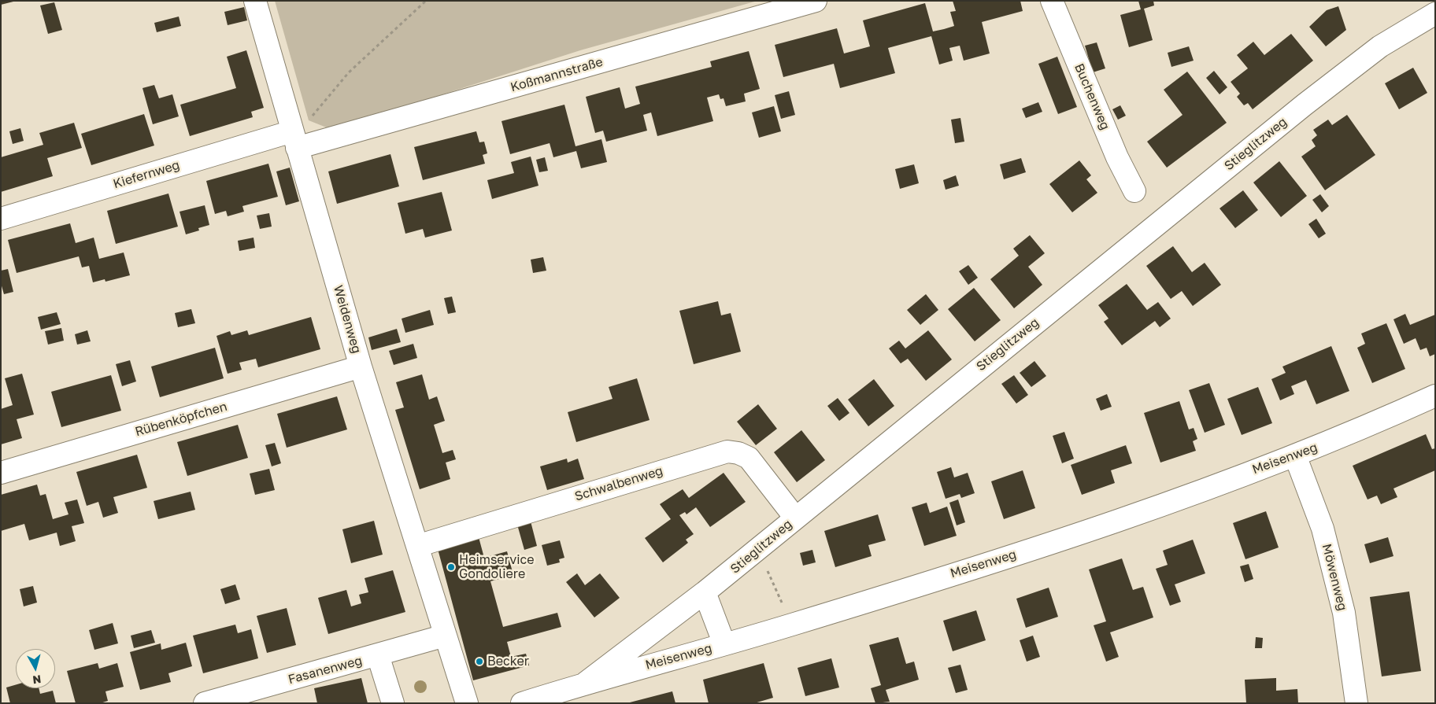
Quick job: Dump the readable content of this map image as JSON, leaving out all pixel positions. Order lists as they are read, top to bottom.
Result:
{
  "streets": {
    "street": [
      "Koßmannstraße",
      "Buchenweg",
      "Stieglitzweg",
      "Kiefernweg",
      "Weidenweg",
      "Rübenköpfchen",
      "Meisenweg",
      "Schwalbenweg",
      "Möwenweg",
      "Fasanenweg"
    ]
  },
  "crossings": [
    ["Koßmannstraße", "Kiefernweg"],
    ["Koßmannstraße", "Weidenweg"],
    ["Stieglitzweg", "Meisenweg"],
    ["Stieglitzweg", "Schwalbenweg"],
    ["Kiefernweg", "Weidenweg"],
    ["Weidenweg", "Rübenköpfchen"],
    ["Weidenweg", "Schwalbenweg"],
    ["Weidenweg", "Fasanenweg"],
    ["Meisenweg", "Möwenweg"]
  ],
  "places": ["Heimservice Gondoliere", "Becker"],
  "north": "bottom"
}
